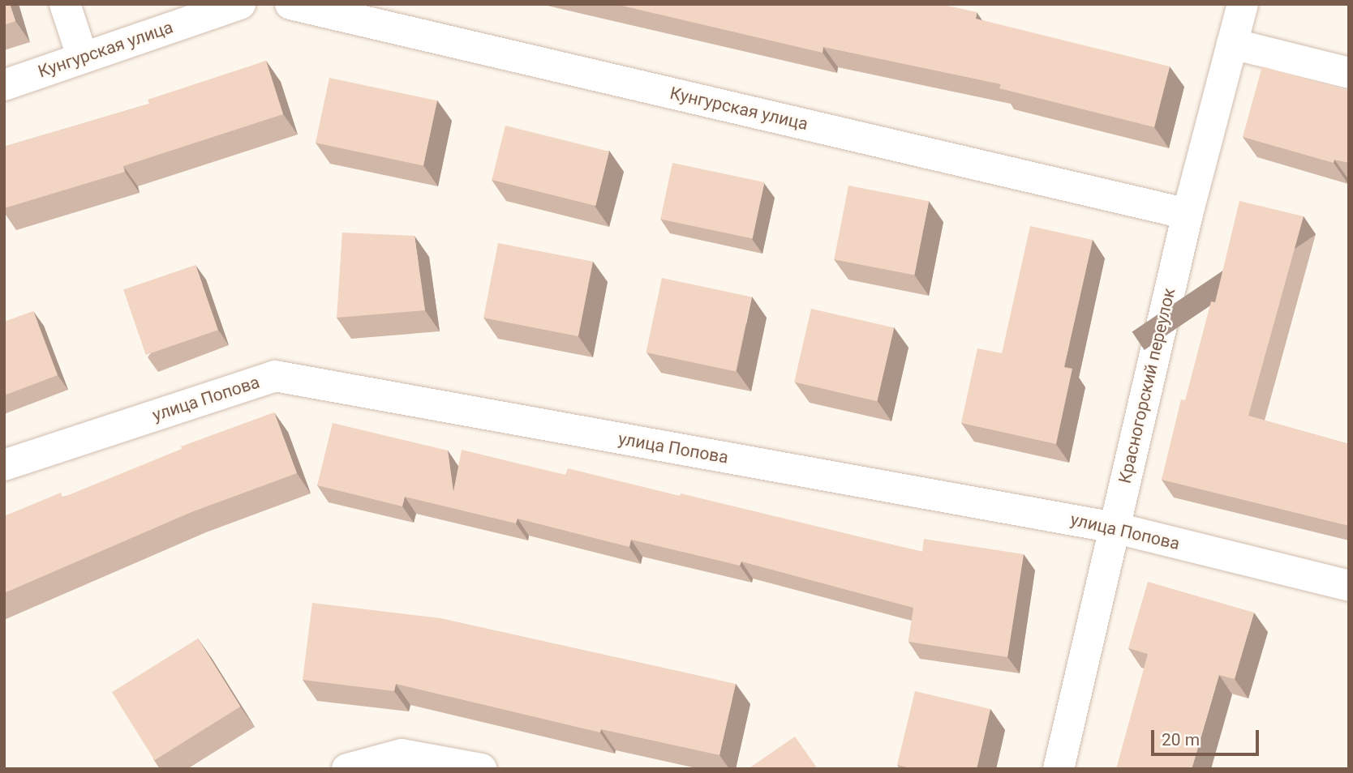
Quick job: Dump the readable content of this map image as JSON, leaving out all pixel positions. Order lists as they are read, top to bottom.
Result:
{
  "streets": {
    "street": ["Кунгурская улица", "Красногорский переулок", "улица Попова"]
  },
  "crossings": [
    ["Кунгурская улица", "Красногорский переулок"],
    ["Красногорский переулок", "улица Попова"]
  ],
  "scale_bar": "20 m"
}
